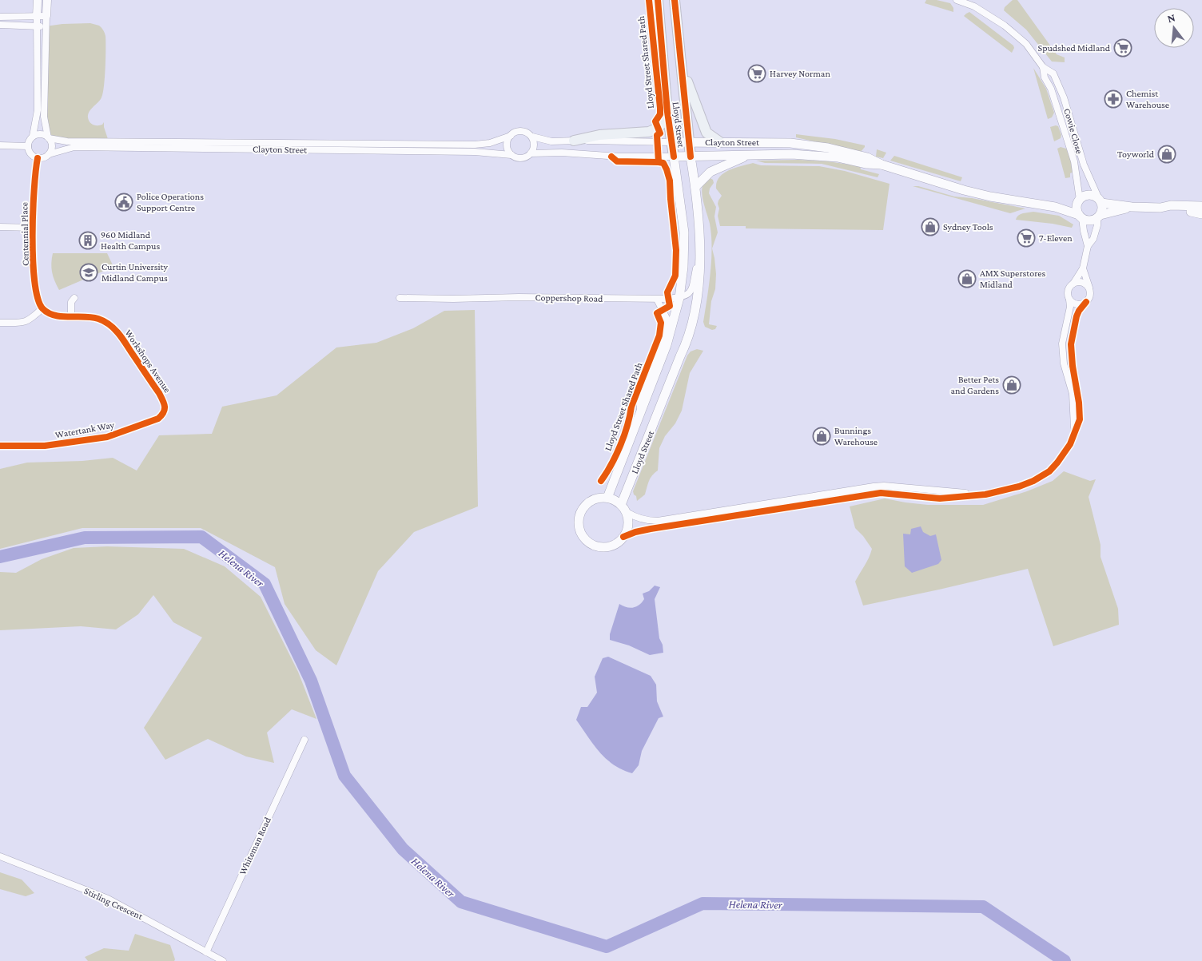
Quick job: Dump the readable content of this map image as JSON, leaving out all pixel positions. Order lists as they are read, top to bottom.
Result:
{
  "streets": {
    "main road": ["Lloyd Street", "Clayton Street"],
    "street": [
      "Cowie Close",
      "Centennial Place",
      "Coppershop Road",
      "Workshops Avenue",
      "Watertank Way",
      "Whiteman Road",
      "Stirling Crescent"
    ],
    "cycle path": ["Lloyd Street Shared Path"]
  },
  "crossings": [
    ["Lloyd Street", "Clayton Street"],
    ["Lloyd Street", "Coppershop Road"],
    ["Cowie Close", "Clayton Street"],
    ["Clayton Street", "Centennial Place"],
    ["Centennial Place", "Workshops Avenue"],
    ["Workshops Avenue", "Watertank Way"],
    ["Whiteman Road", "Stirling Crescent"]
  ],
  "water": ["Helena River"],
  "places": {
    "supermarket": ["Spudshed Midland", "Harvey Norman", "7-Eleven"],
    "pharmacy": ["Chemist Warehouse"],
    "shop": [
      "Toyworld",
      "Sydney Tools",
      "AMX Superstores Midland",
      "Better Pets and Gardens",
      "Bunnings Warehouse"
    ],
    "public building": ["Police Operations Support Centre"],
    "building": ["960 Midland Health Campus"],
    "school or university": ["Curtin University Midland Campus"]
  },
  "north": "top"
}
